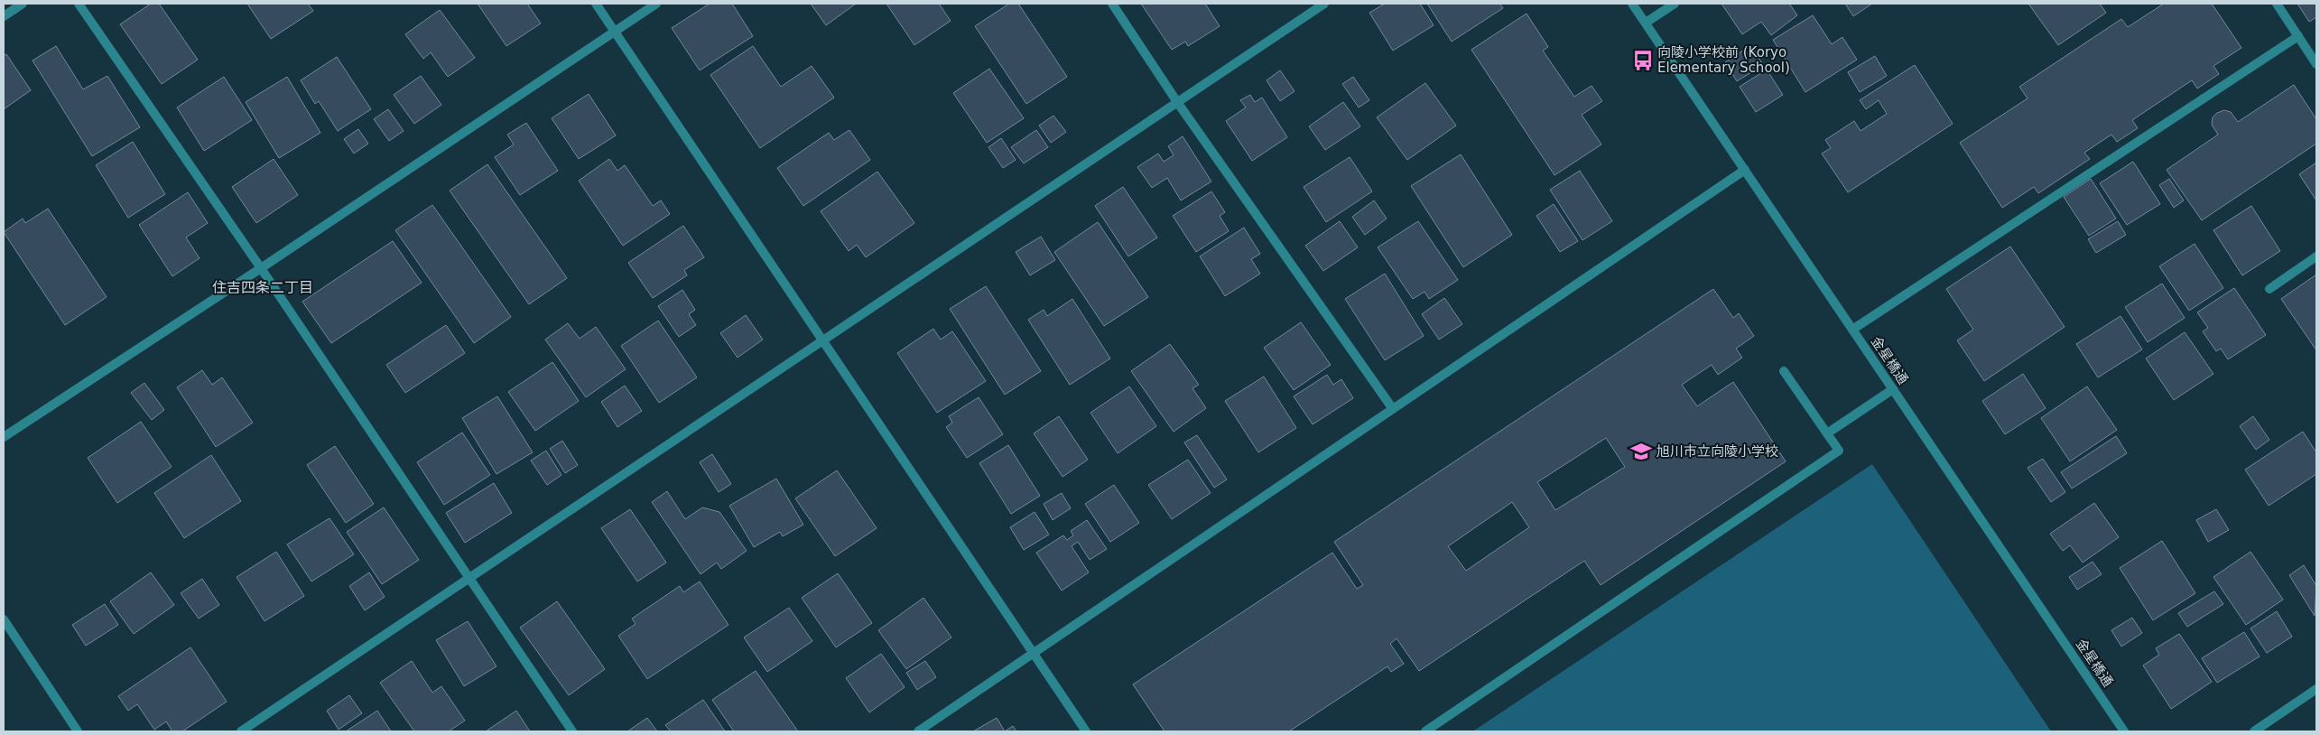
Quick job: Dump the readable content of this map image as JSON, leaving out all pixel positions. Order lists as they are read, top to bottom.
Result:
{
  "streets": {
    "street": ["金星橋通"]
  },
  "districts": ["住吉四条二丁目"],
  "places": {
    "bus stop": ["向陵小学校前 (Koryo Elementary School)"],
    "school or university": ["旭川市立向陵小学校"]
  }
}
